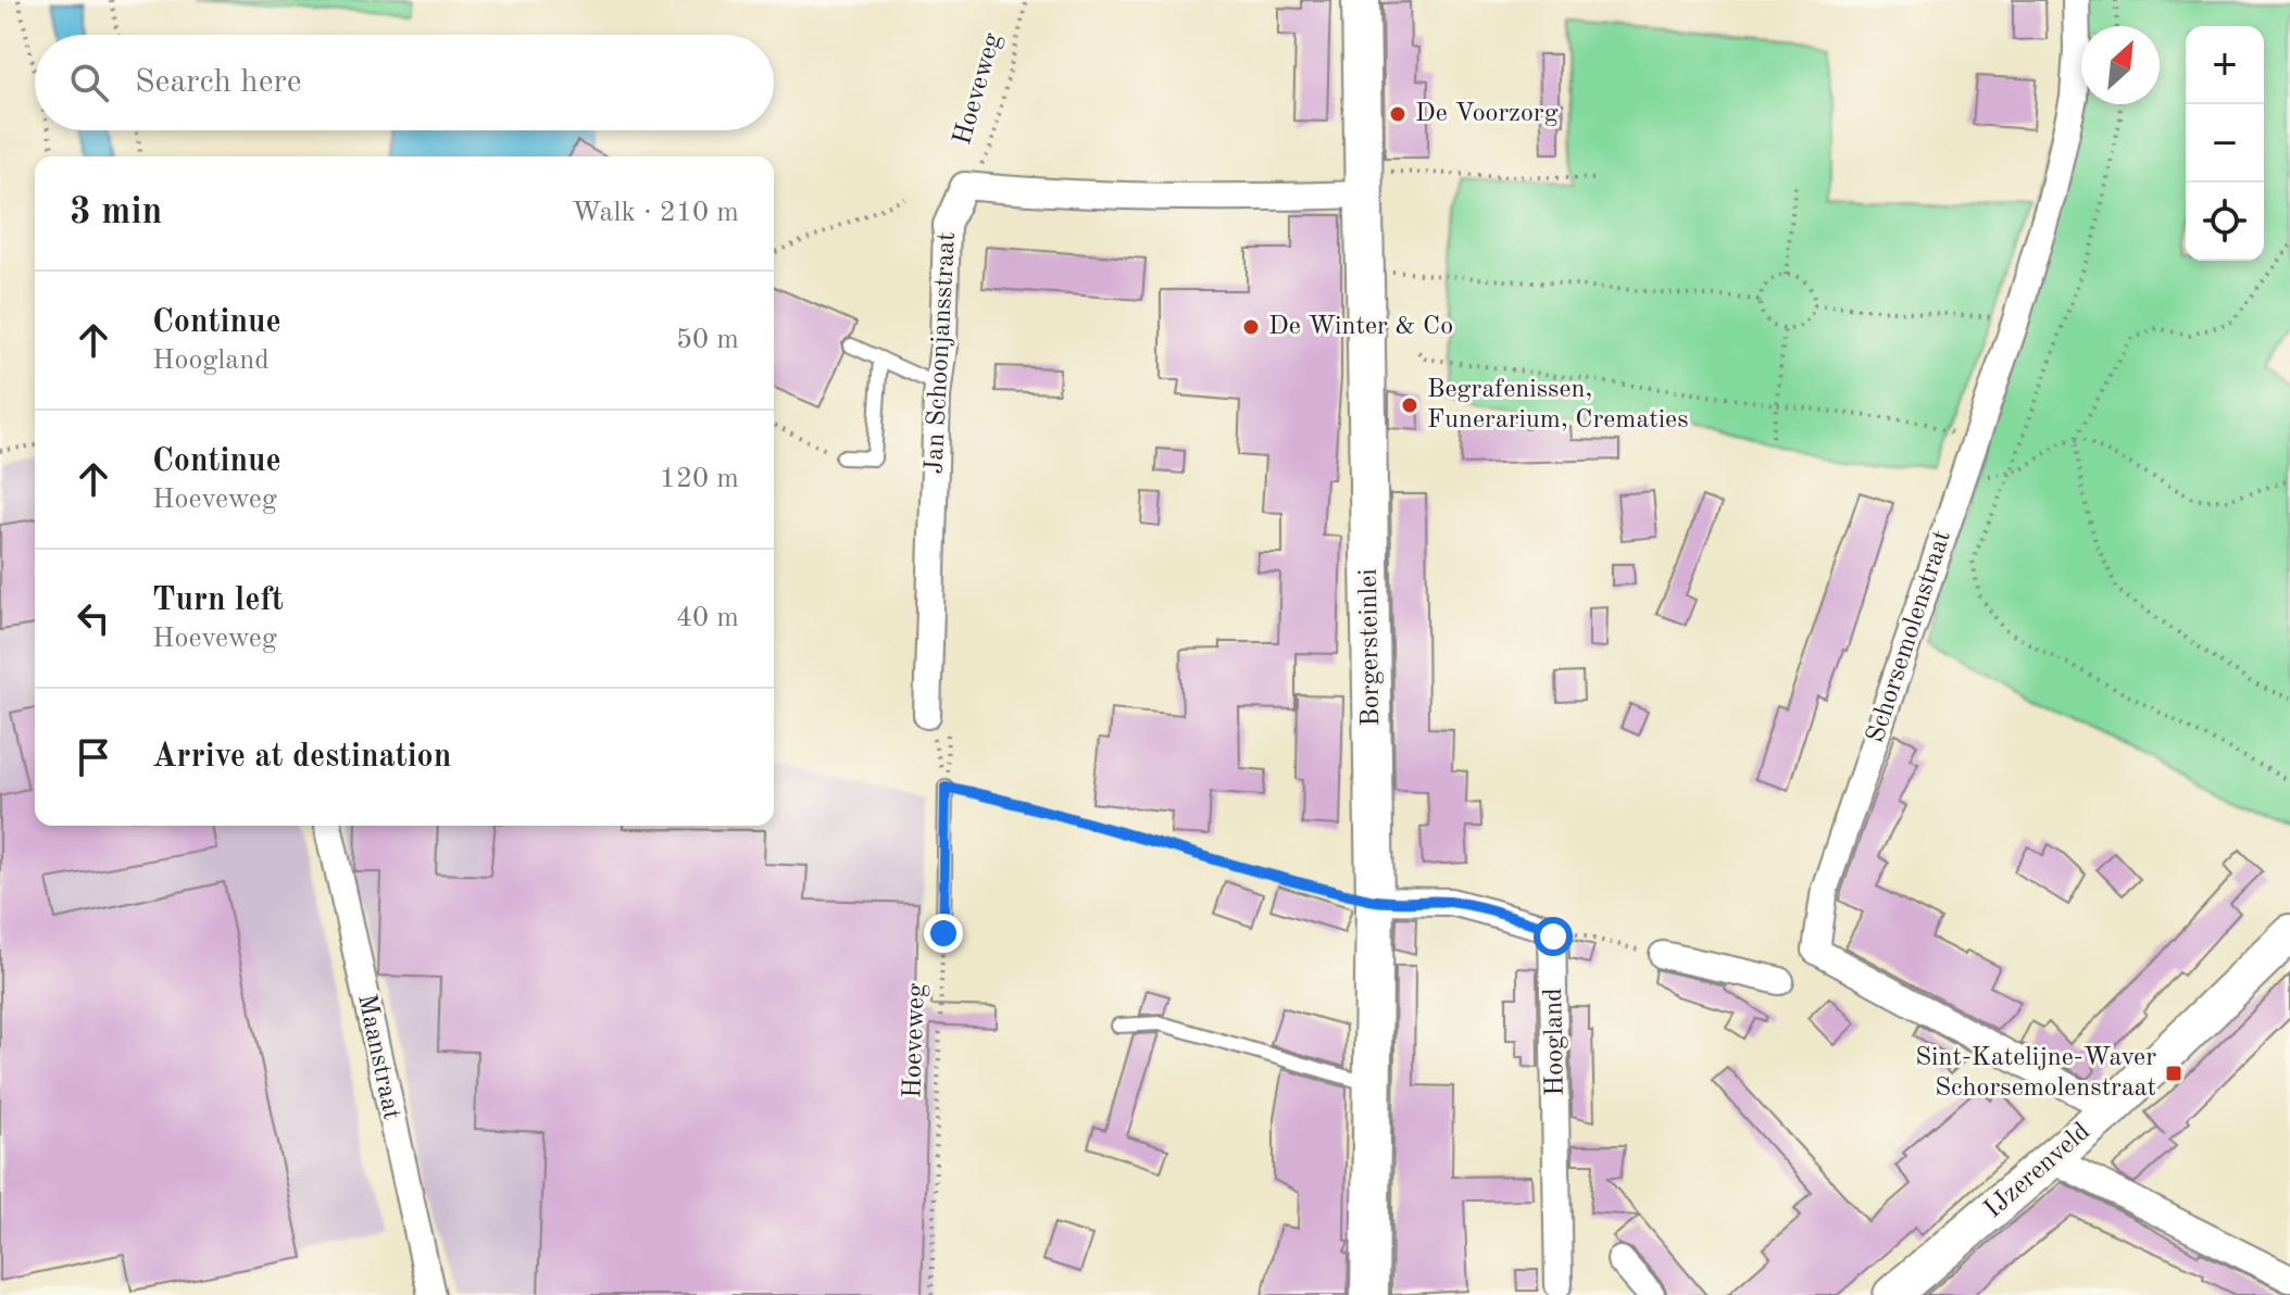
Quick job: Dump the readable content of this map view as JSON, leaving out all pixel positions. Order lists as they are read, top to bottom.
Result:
{
  "streets": {
    "street": [
      "Jan Schoonjansstraat",
      "Schorsemolenstraat",
      "Borgersteinlei",
      "Hoogland",
      "Maanstraat",
      "IJzerenveld"
    ],
    "path": ["Hoeveweg"]
  },
  "crossings": [
    ["Hoeveweg", "Jan Schoonjansstraat"],
    ["Schorsemolenstraat", "IJzerenveld"]
  ],
  "places": {
    "other": ["De Voorzorg", "De Winter & Co", "Begrafenissen, Funerarium, Crematies"],
    "transit": ["Sint-Katelijne-Waver Schorsemolenstraat"]
  },
  "north": "top right",
  "page": {
    "map_buttons": ["+", "−"],
    "search": "Search here",
    "heading": ["3 min", "Walk · 210 m"],
    "list": [
      ["Continue", "Hoogland", "50 m"],
      ["Continue", "Hoeveweg", "120 m"],
      ["Turn left", "Hoeveweg", "40 m"],
      "Arrive at destination"
    ]
  }
}
